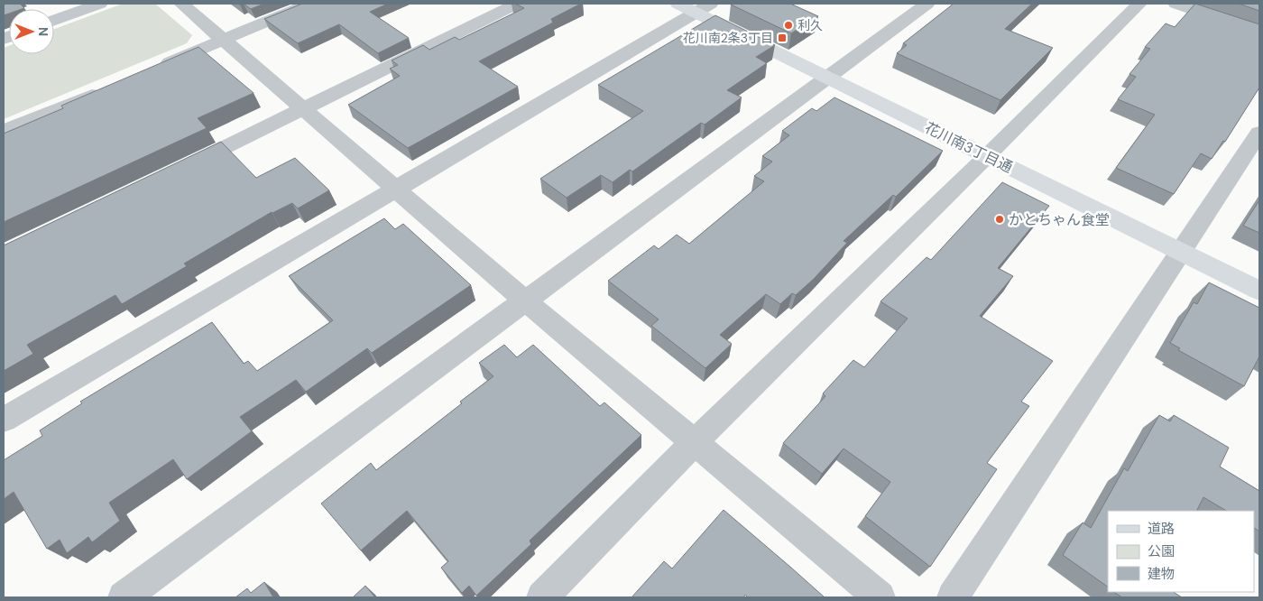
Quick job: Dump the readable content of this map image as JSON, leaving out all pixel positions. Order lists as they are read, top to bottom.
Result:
{
  "streets": {
    "street": ["花川南3丁目通"]
  },
  "places": {
    "other": ["利久", "かとちゃん食堂"],
    "transit": ["花川南2条3丁目"]
  },
  "legend": ["道路", "公園", "建物"],
  "north": "right"
}
